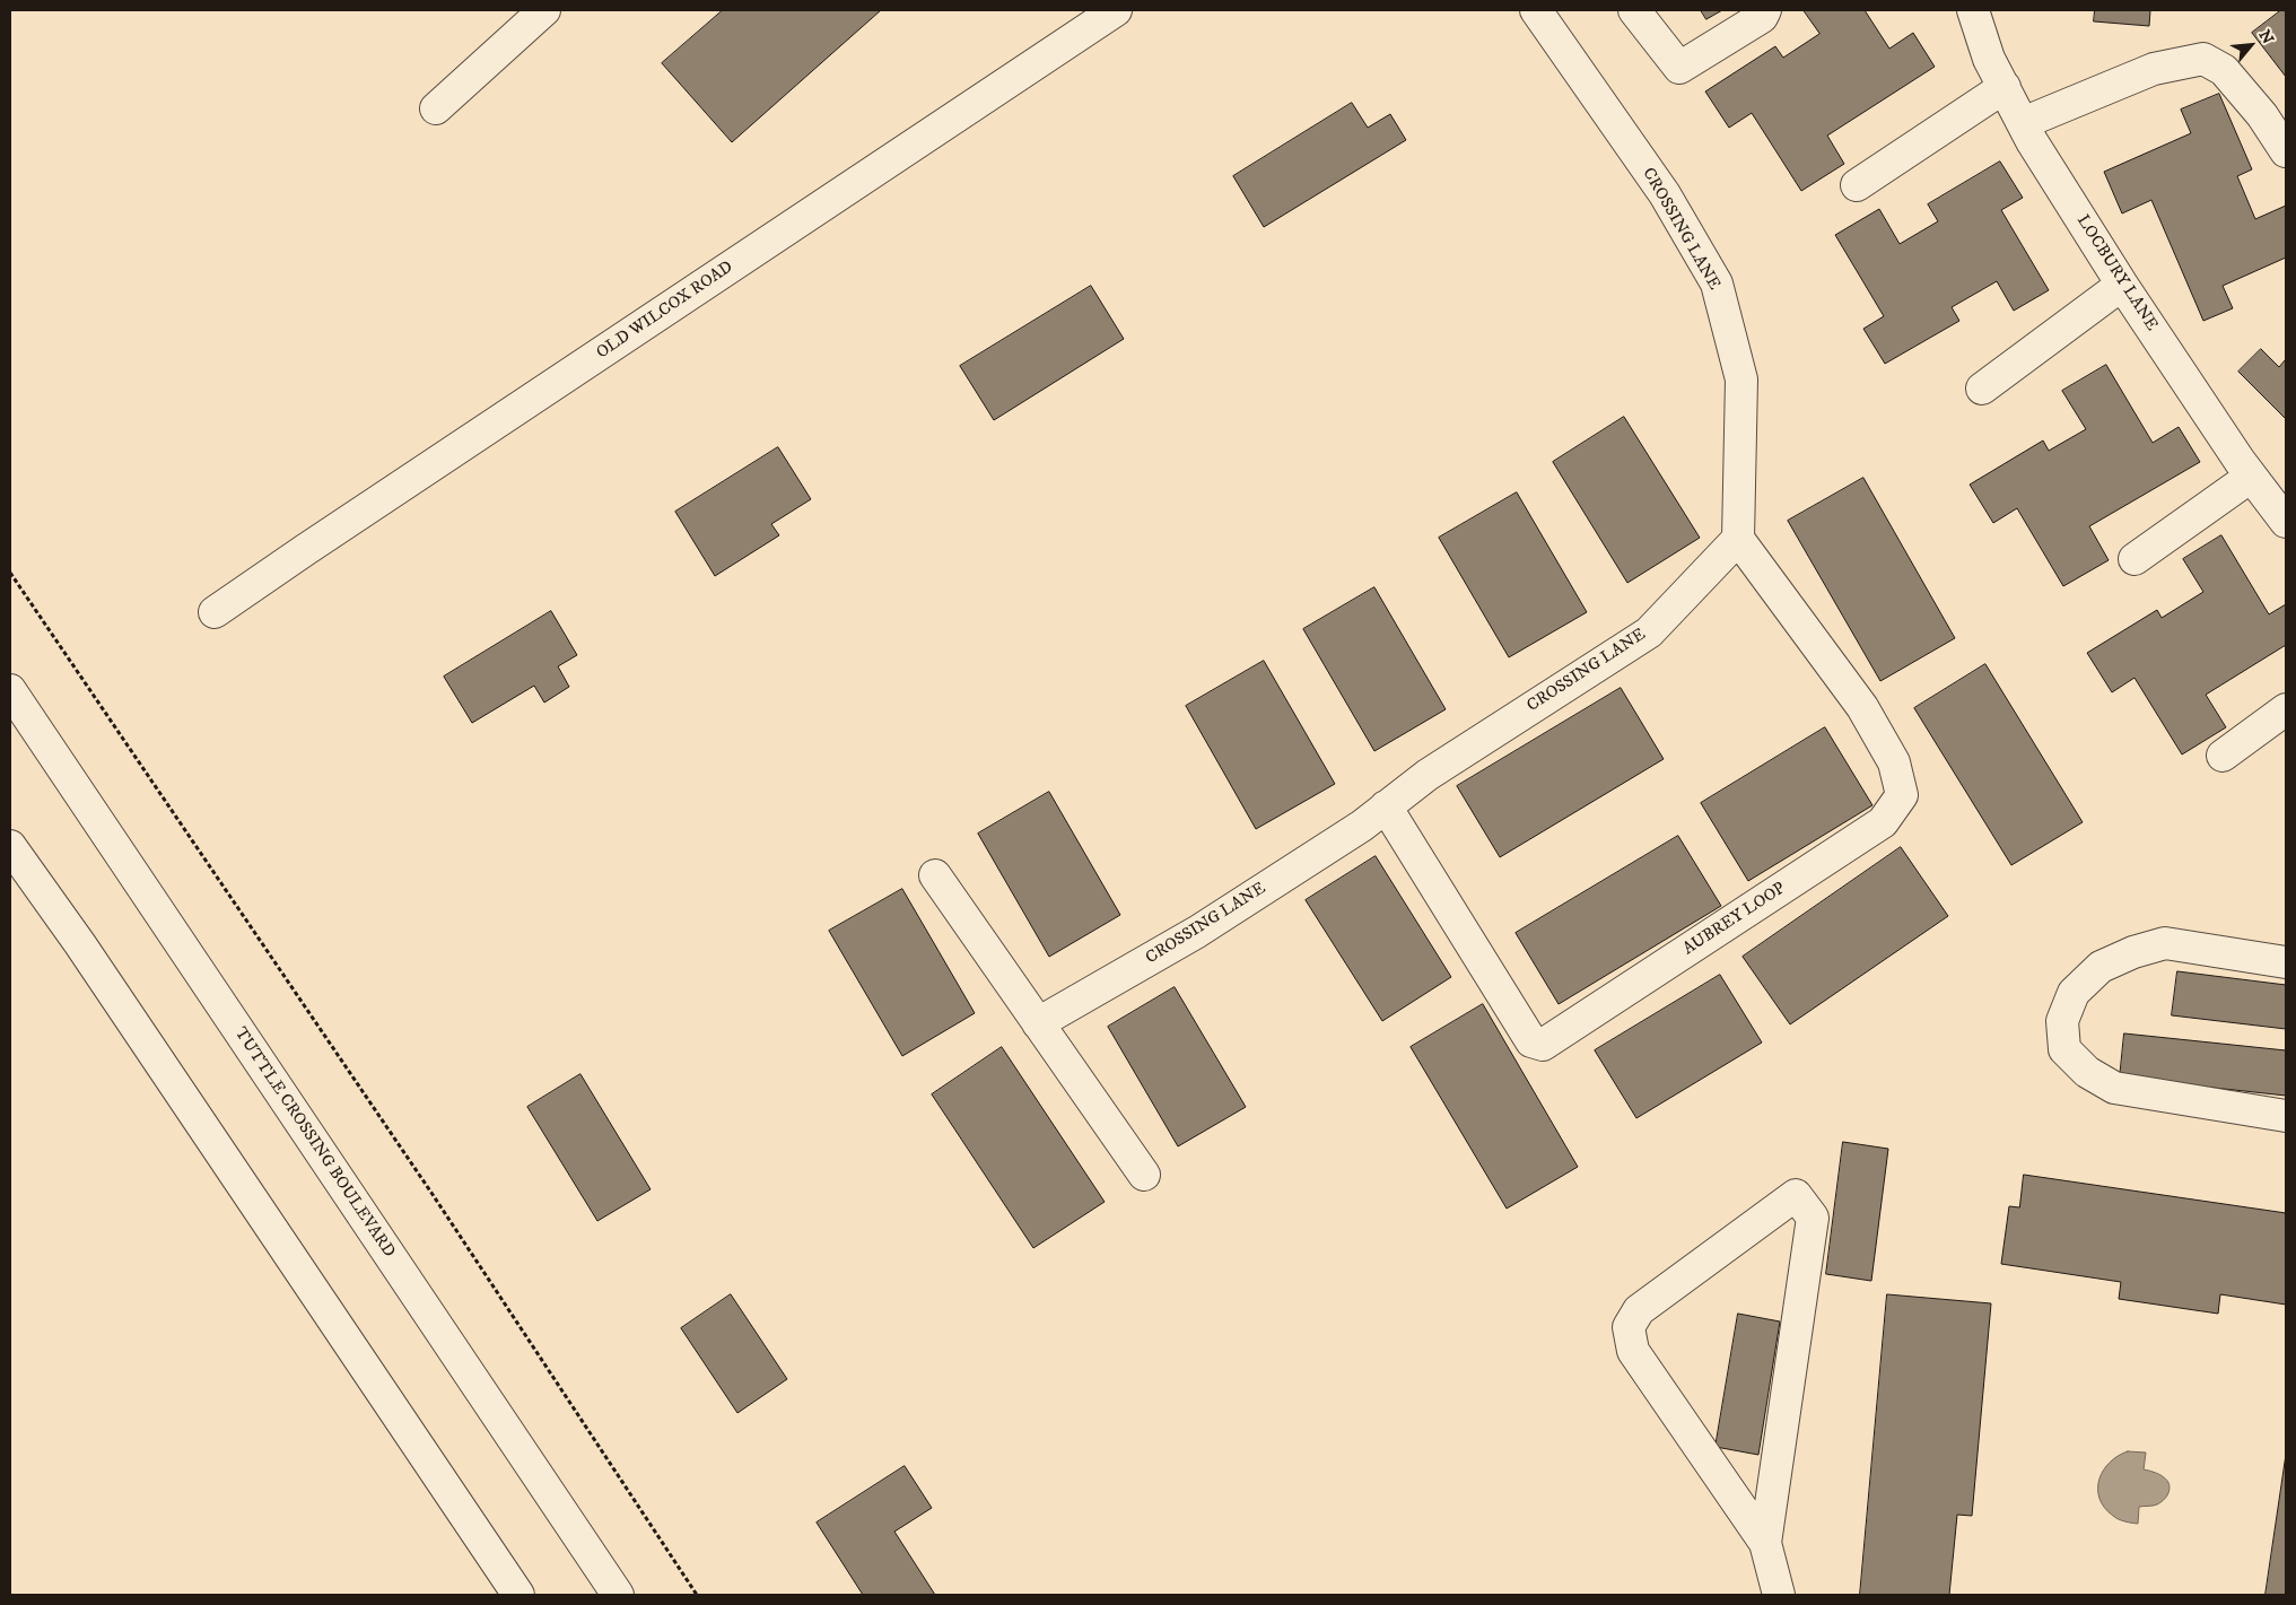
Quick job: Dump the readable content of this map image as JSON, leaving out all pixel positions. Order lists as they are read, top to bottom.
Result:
{
  "streets": {
    "street": [
      "CROSSING LANE",
      "LOCBURY LANE",
      "OLD WILCOX ROAD",
      "AUBREY LOOP",
      "TUTTLE CROSSING BOULEVARD"
    ]
  },
  "crossings": [
    ["CROSSING LANE", "AUBREY LOOP"]
  ],
  "north": "top right"
}
